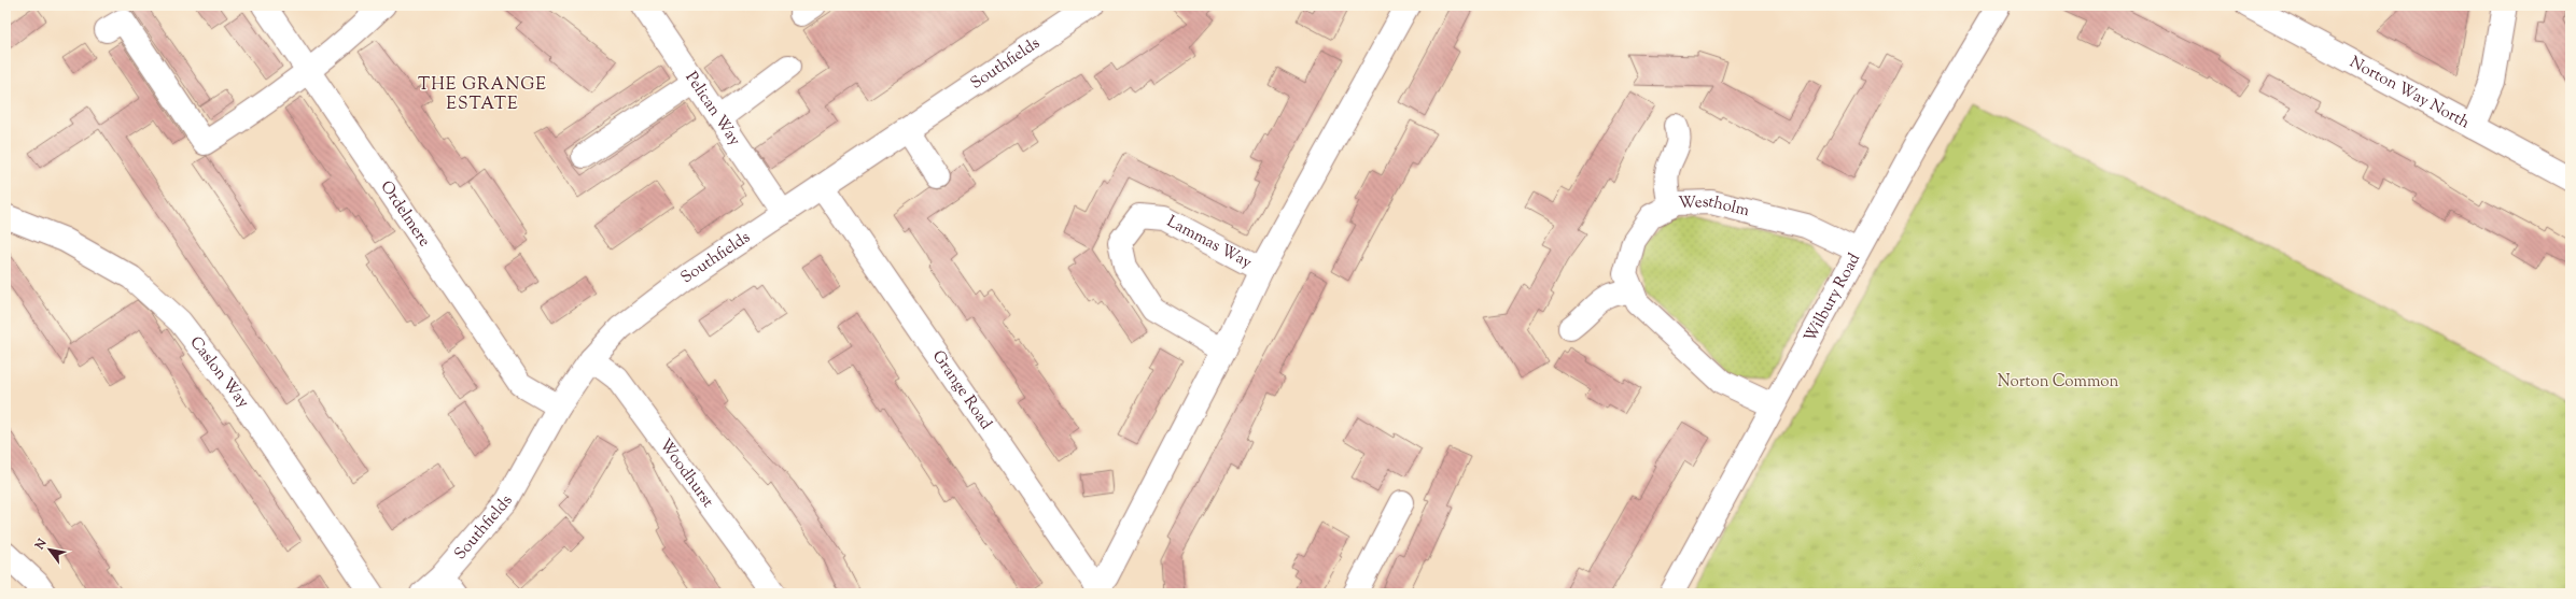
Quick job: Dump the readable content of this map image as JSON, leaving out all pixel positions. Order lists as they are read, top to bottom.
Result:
{
  "streets": {
    "street": [
      "Southfields",
      "Norton Way North",
      "Pelican Way",
      "Westholm",
      "Ordelmere",
      "Lammas Way",
      "Wilbury Road",
      "Caslon Way",
      "Grange Road",
      "Woodhurst"
    ]
  },
  "crossings": [
    ["Southfields", "Pelican Way"],
    ["Southfields", "Ordelmere"],
    ["Southfields", "Grange Road"],
    ["Southfields", "Woodhurst"],
    ["Westholm", "Wilbury Road"],
    ["Lammas Way", "Grange Road"]
  ],
  "districts": ["THE GRANGE ESTATE"],
  "parks": ["Norton Common"],
  "north": "top left"
}
